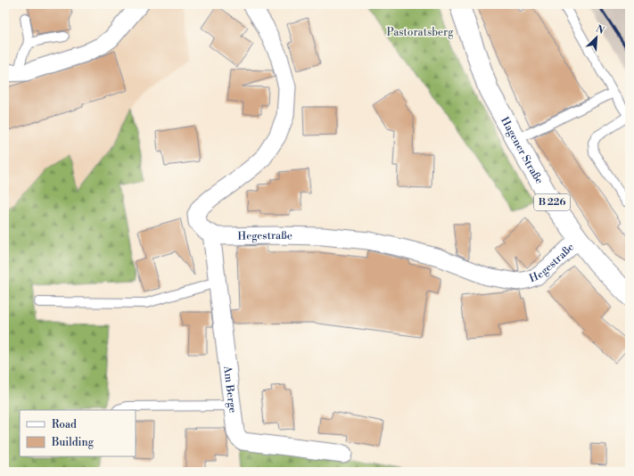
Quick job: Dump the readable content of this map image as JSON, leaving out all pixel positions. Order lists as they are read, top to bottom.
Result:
{
  "streets": {
    "main road": ["Hagener Straße", "B 226"],
    "street": ["Hegestraße", "Am Berge"]
  },
  "crossings": [
    ["Hagener Straße", "Hegestraße"],
    ["Hegestraße", "Am Berge"]
  ],
  "parks": ["Pastoratsberg"],
  "legend": ["Road", "Building"],
  "north": "top right"
}
